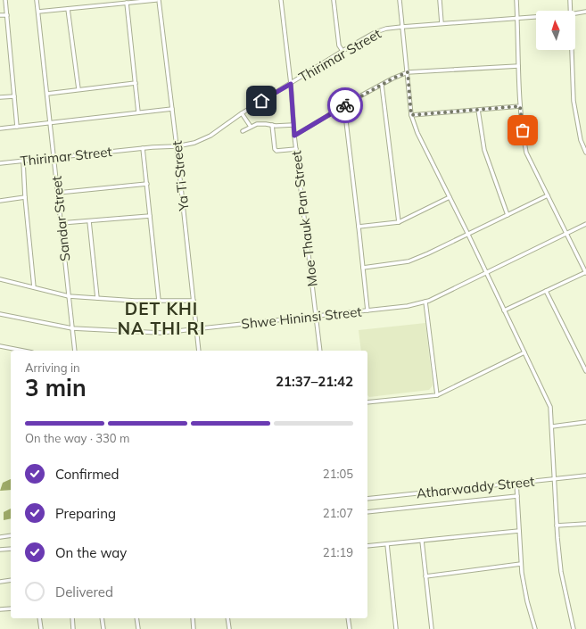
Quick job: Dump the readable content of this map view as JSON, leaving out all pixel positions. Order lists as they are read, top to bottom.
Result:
{
  "streets": {
    "street": [
      "Thirimar Street",
      "Ya Ti Street",
      "Sandar Street",
      "Moe Thauk Pan Street",
      "Shwe Hininsi Street",
      "Atharwaddy Street"
    ]
  },
  "crossings": [
    ["Thirimar Street", "Ya Ti Street"],
    ["Thirimar Street", "Sandar Street"],
    ["Thirimar Street", "Moe Thauk Pan Street"],
    ["Ya Ti Street", "Shwe Hininsi Street"],
    ["Sandar Street", "Shwe Hininsi Street"],
    ["Moe Thauk Pan Street", "Shwe Hininsi Street"]
  ],
  "districts": ["DET KHI NA THI RI"],
  "north": "top",
  "page": {
    "heading": ["3 min", "Arriving in", "21:37–21:42"],
    "bar": "On the way · 330 m",
    "list": [
      ["Confirmed", "21:05"],
      ["Preparing", "21:07"],
      ["On the way", "21:19"],
      "Delivered"
    ]
  }
}
